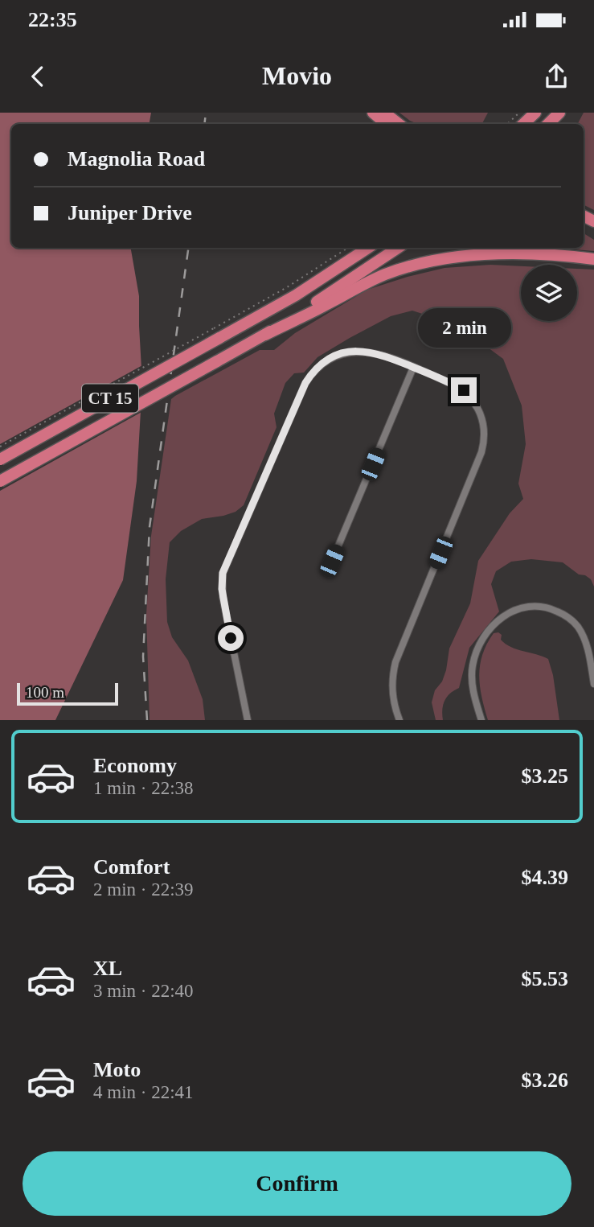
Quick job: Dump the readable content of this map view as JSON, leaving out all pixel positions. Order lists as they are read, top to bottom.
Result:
{
  "streets": {
    "highway": ["CT 15"]
  },
  "scale_bar": "100 m",
  "page": {
    "status": "22:35",
    "header": "Movio",
    "banner": ["Magnolia Road", "Juniper Drive"],
    "bubble": "2 min",
    "scale": "100 m",
    "list": [
      {
        "name": "Economy",
        "note": "1 min · 22:38",
        "value": "$3.25"
      },
      {
        "name": "Comfort",
        "note": "2 min · 22:39",
        "value": "$4.39"
      },
      {
        "name": "XL",
        "note": "3 min · 22:40",
        "value": "$5.53"
      },
      {
        "name": "Moto",
        "note": "4 min · 22:41",
        "value": "$3.26"
      }
    ],
    "buttons": "Confirm"
  }
}
